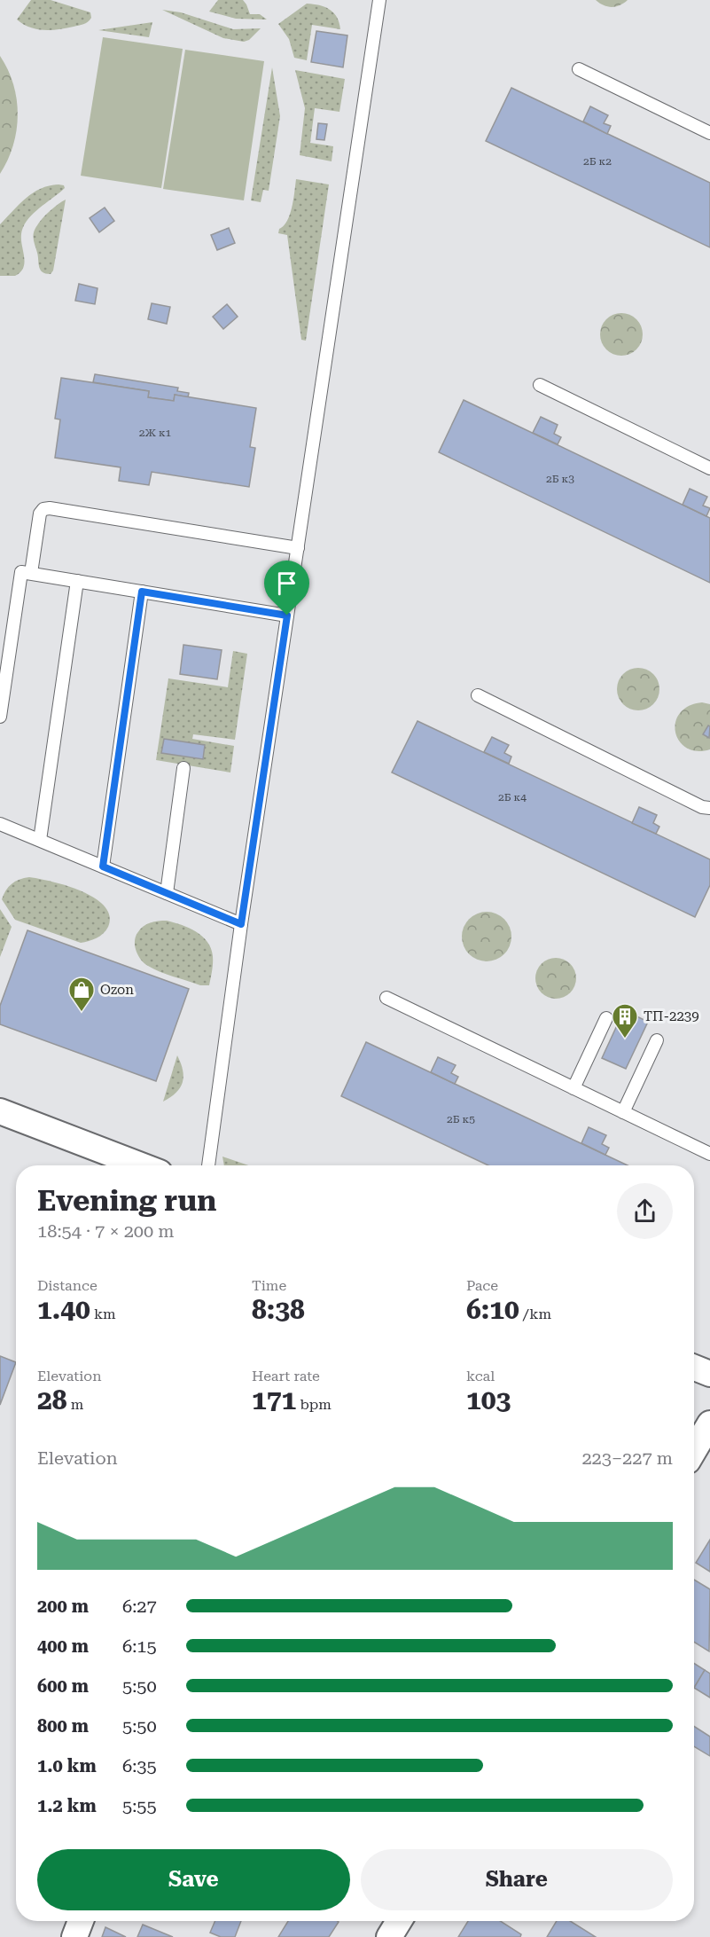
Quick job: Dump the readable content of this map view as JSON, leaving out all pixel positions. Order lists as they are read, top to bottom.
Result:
{
  "places": {
    "shop": ["Ozon"],
    "building": ["ТП-2239"]
  },
  "house_numbers": [
    "2Б к2",
    "2Ж к1",
    "2Б к3",
    "2Б к4",
    "2Б к5"
  ],
  "page": {
    "heading": ["Evening run", "18:54 · 7 × 200 m"],
    "stats": [
      ["Distance", "1.40 km"],
      ["Time", "8:38"],
      ["Pace", "6:10 /km"],
      ["Elevation", "28 m"],
      ["Heart rate", "171 bpm"],
      ["kcal", "103"]
    ],
    "chart": ["Elevation", "223–227 m"],
    "list": [
      {
        "name": "200 m",
        "note": "6:27"
      },
      {
        "name": "400 m",
        "note": "6:15"
      },
      {
        "name": "600 m",
        "note": "5:50"
      },
      {
        "name": "800 m",
        "note": "5:50"
      },
      {
        "name": "1.0 km",
        "note": "6:35"
      },
      {
        "name": "1.2 km",
        "note": "5:55"
      }
    ],
    "buttons": ["Save", "Share"]
  }
}
